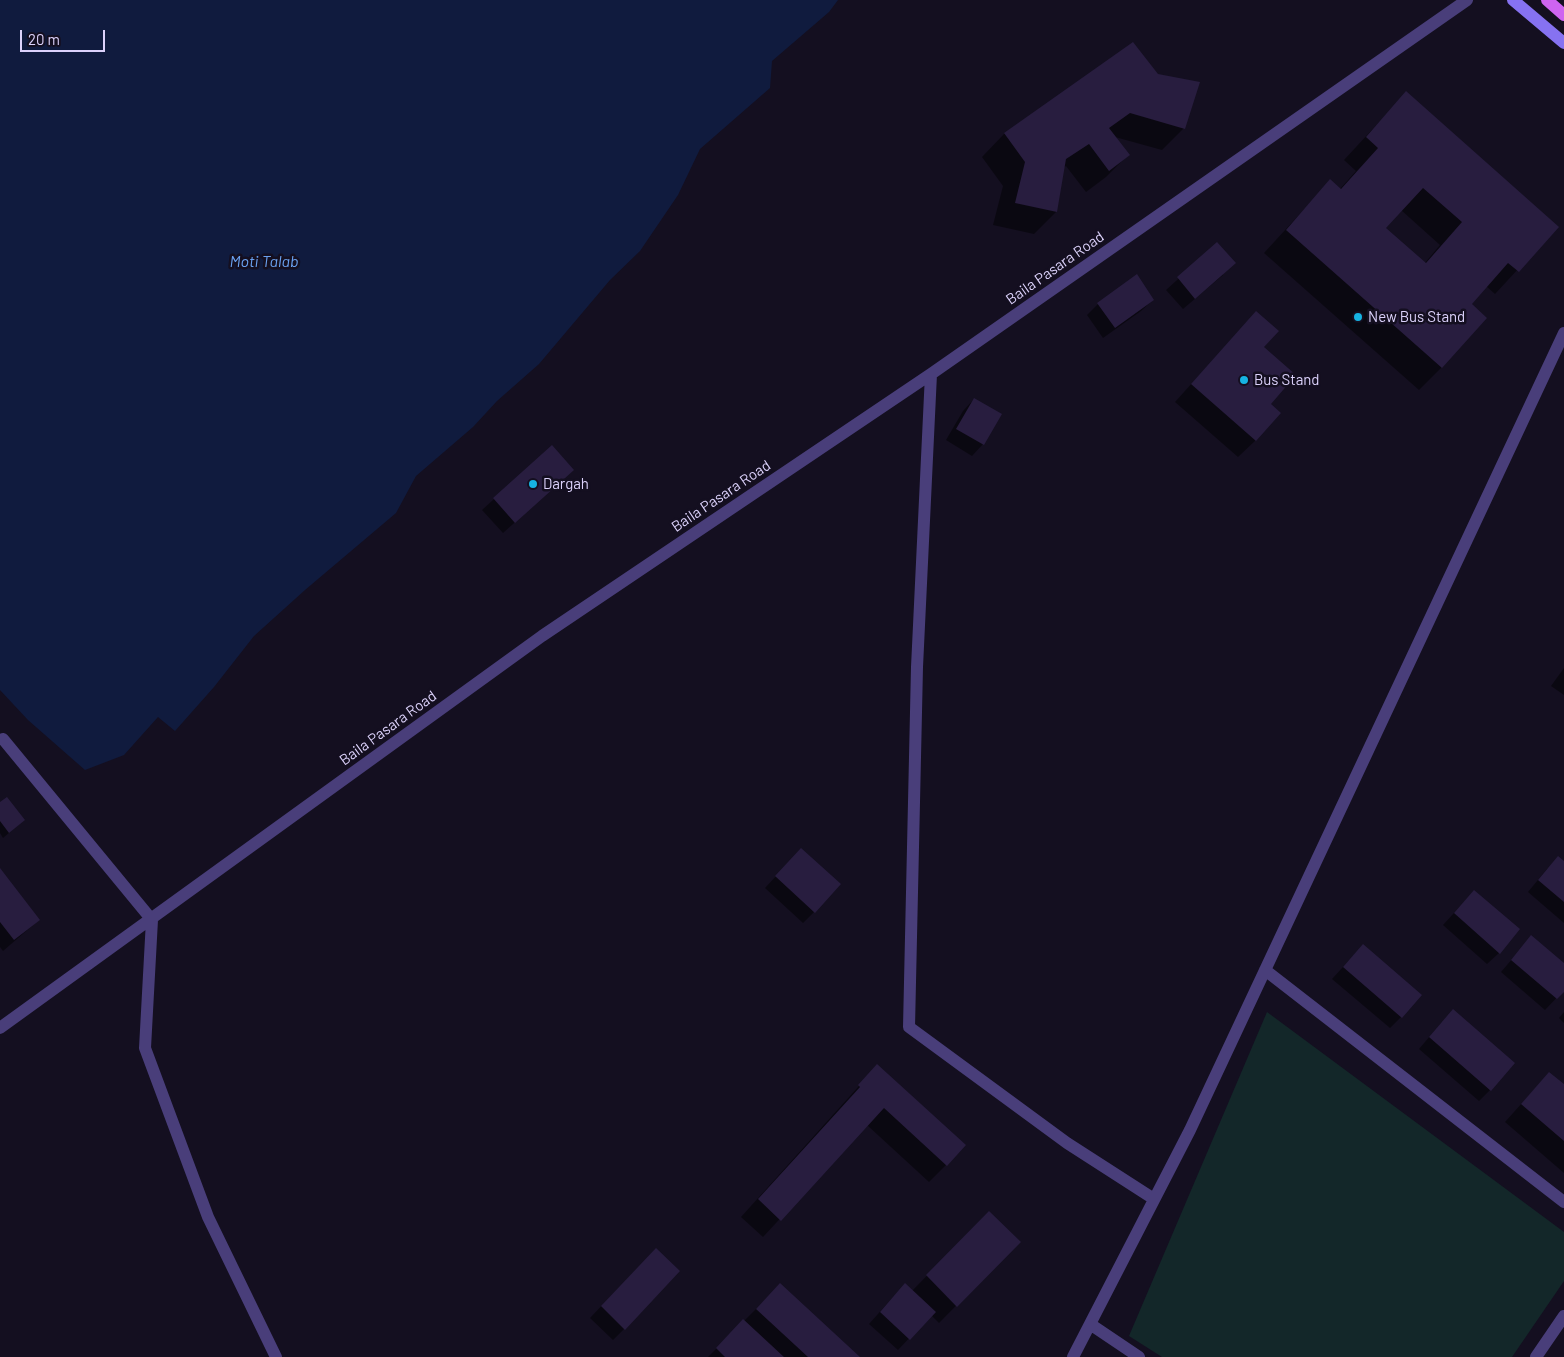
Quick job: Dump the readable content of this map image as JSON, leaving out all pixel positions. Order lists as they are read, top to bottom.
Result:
{
  "streets": {
    "street": ["Baila Pasara Road"]
  },
  "water": ["Moti Talab"],
  "places": ["New Bus Stand", "Bus Stand", "Dargah"],
  "scale_bar": "20 m"
}
